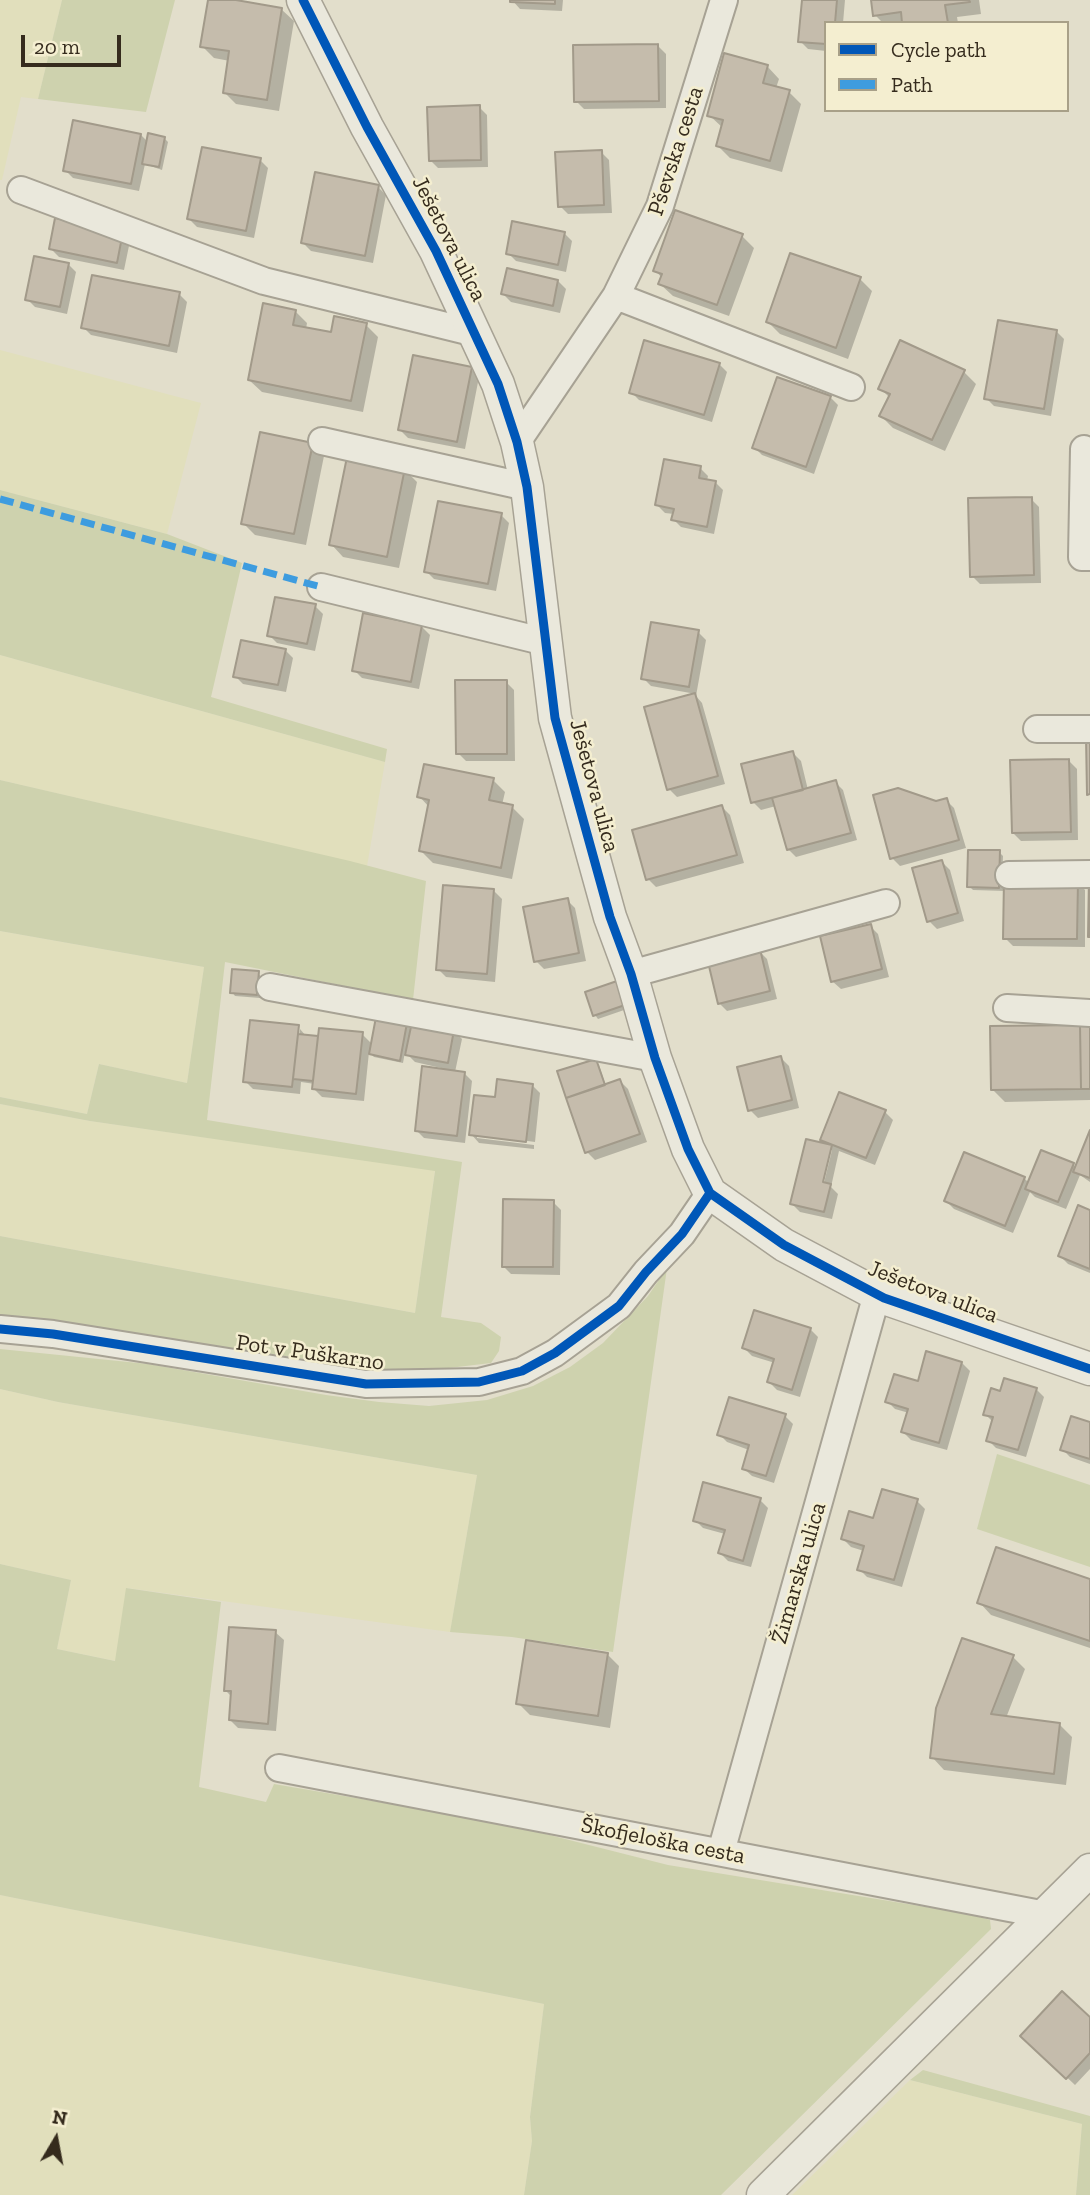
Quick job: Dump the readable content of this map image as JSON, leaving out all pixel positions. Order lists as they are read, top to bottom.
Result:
{
  "streets": {
    "street": [
      "Pševska cesta",
      "Ješetova ulica",
      "Pot v Puškarno",
      "Žimarska ulica",
      "Škofjeloška cesta"
    ]
  },
  "crossings": [
    ["Ješetova ulica", "Pot v Puškarno"],
    ["Ješetova ulica", "Žimarska ulica"],
    ["Žimarska ulica", "Škofjeloška cesta"]
  ],
  "legend": ["Cycle path", "Path"],
  "scale_bar": "20 m",
  "north": "top"
}
